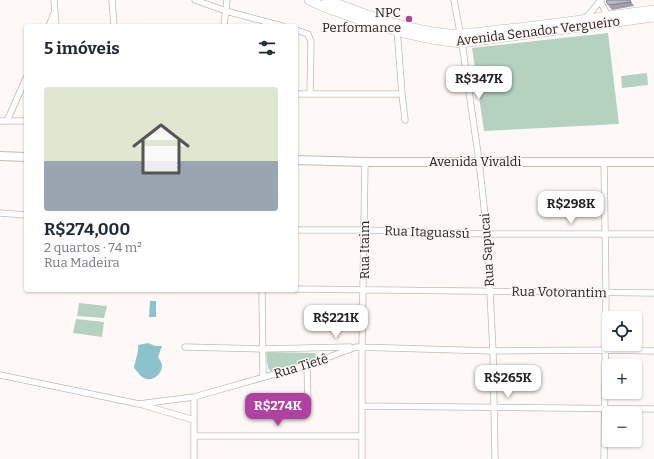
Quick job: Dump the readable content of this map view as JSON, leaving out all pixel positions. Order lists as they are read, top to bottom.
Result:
{
  "streets": {
    "main road": ["Avenida Senador Vergueiro"],
    "street": [
      "Avenida Vivaldi",
      "Rua Itaguassú",
      "Rua Itaim",
      "Rua Sapucai",
      "Rua Votorantim",
      "Rua Tietê"
    ]
  },
  "crossings": [
    ["Avenida Senador Vergueiro", "Rua Sapucai"],
    ["Avenida Vivaldi", "Rua Itaim"],
    ["Avenida Vivaldi", "Rua Sapucai"],
    ["Rua Itaguassú", "Rua Itaim"],
    ["Rua Itaguassú", "Rua Sapucai"],
    ["Rua Itaim", "Rua Votorantim"],
    ["Rua Itaim", "Rua Tietê"],
    ["Rua Sapucai", "Rua Votorantim"],
    ["Rua Sapucai", "Rua Tietê"]
  ],
  "places": ["NPC Performance"],
  "page": {
    "heading": "5 imóveis",
    "price": [
      "R$347K",
      "R$298K",
      "R$221K",
      "R$265K",
      "R$274K"
    ],
    "list": [
      {
        "name": "R$274,000",
        "note": "2 quartos · 74 m² · Rua Madeira"
      }
    ],
    "map_buttons": ["+", "−"]
  }
}
